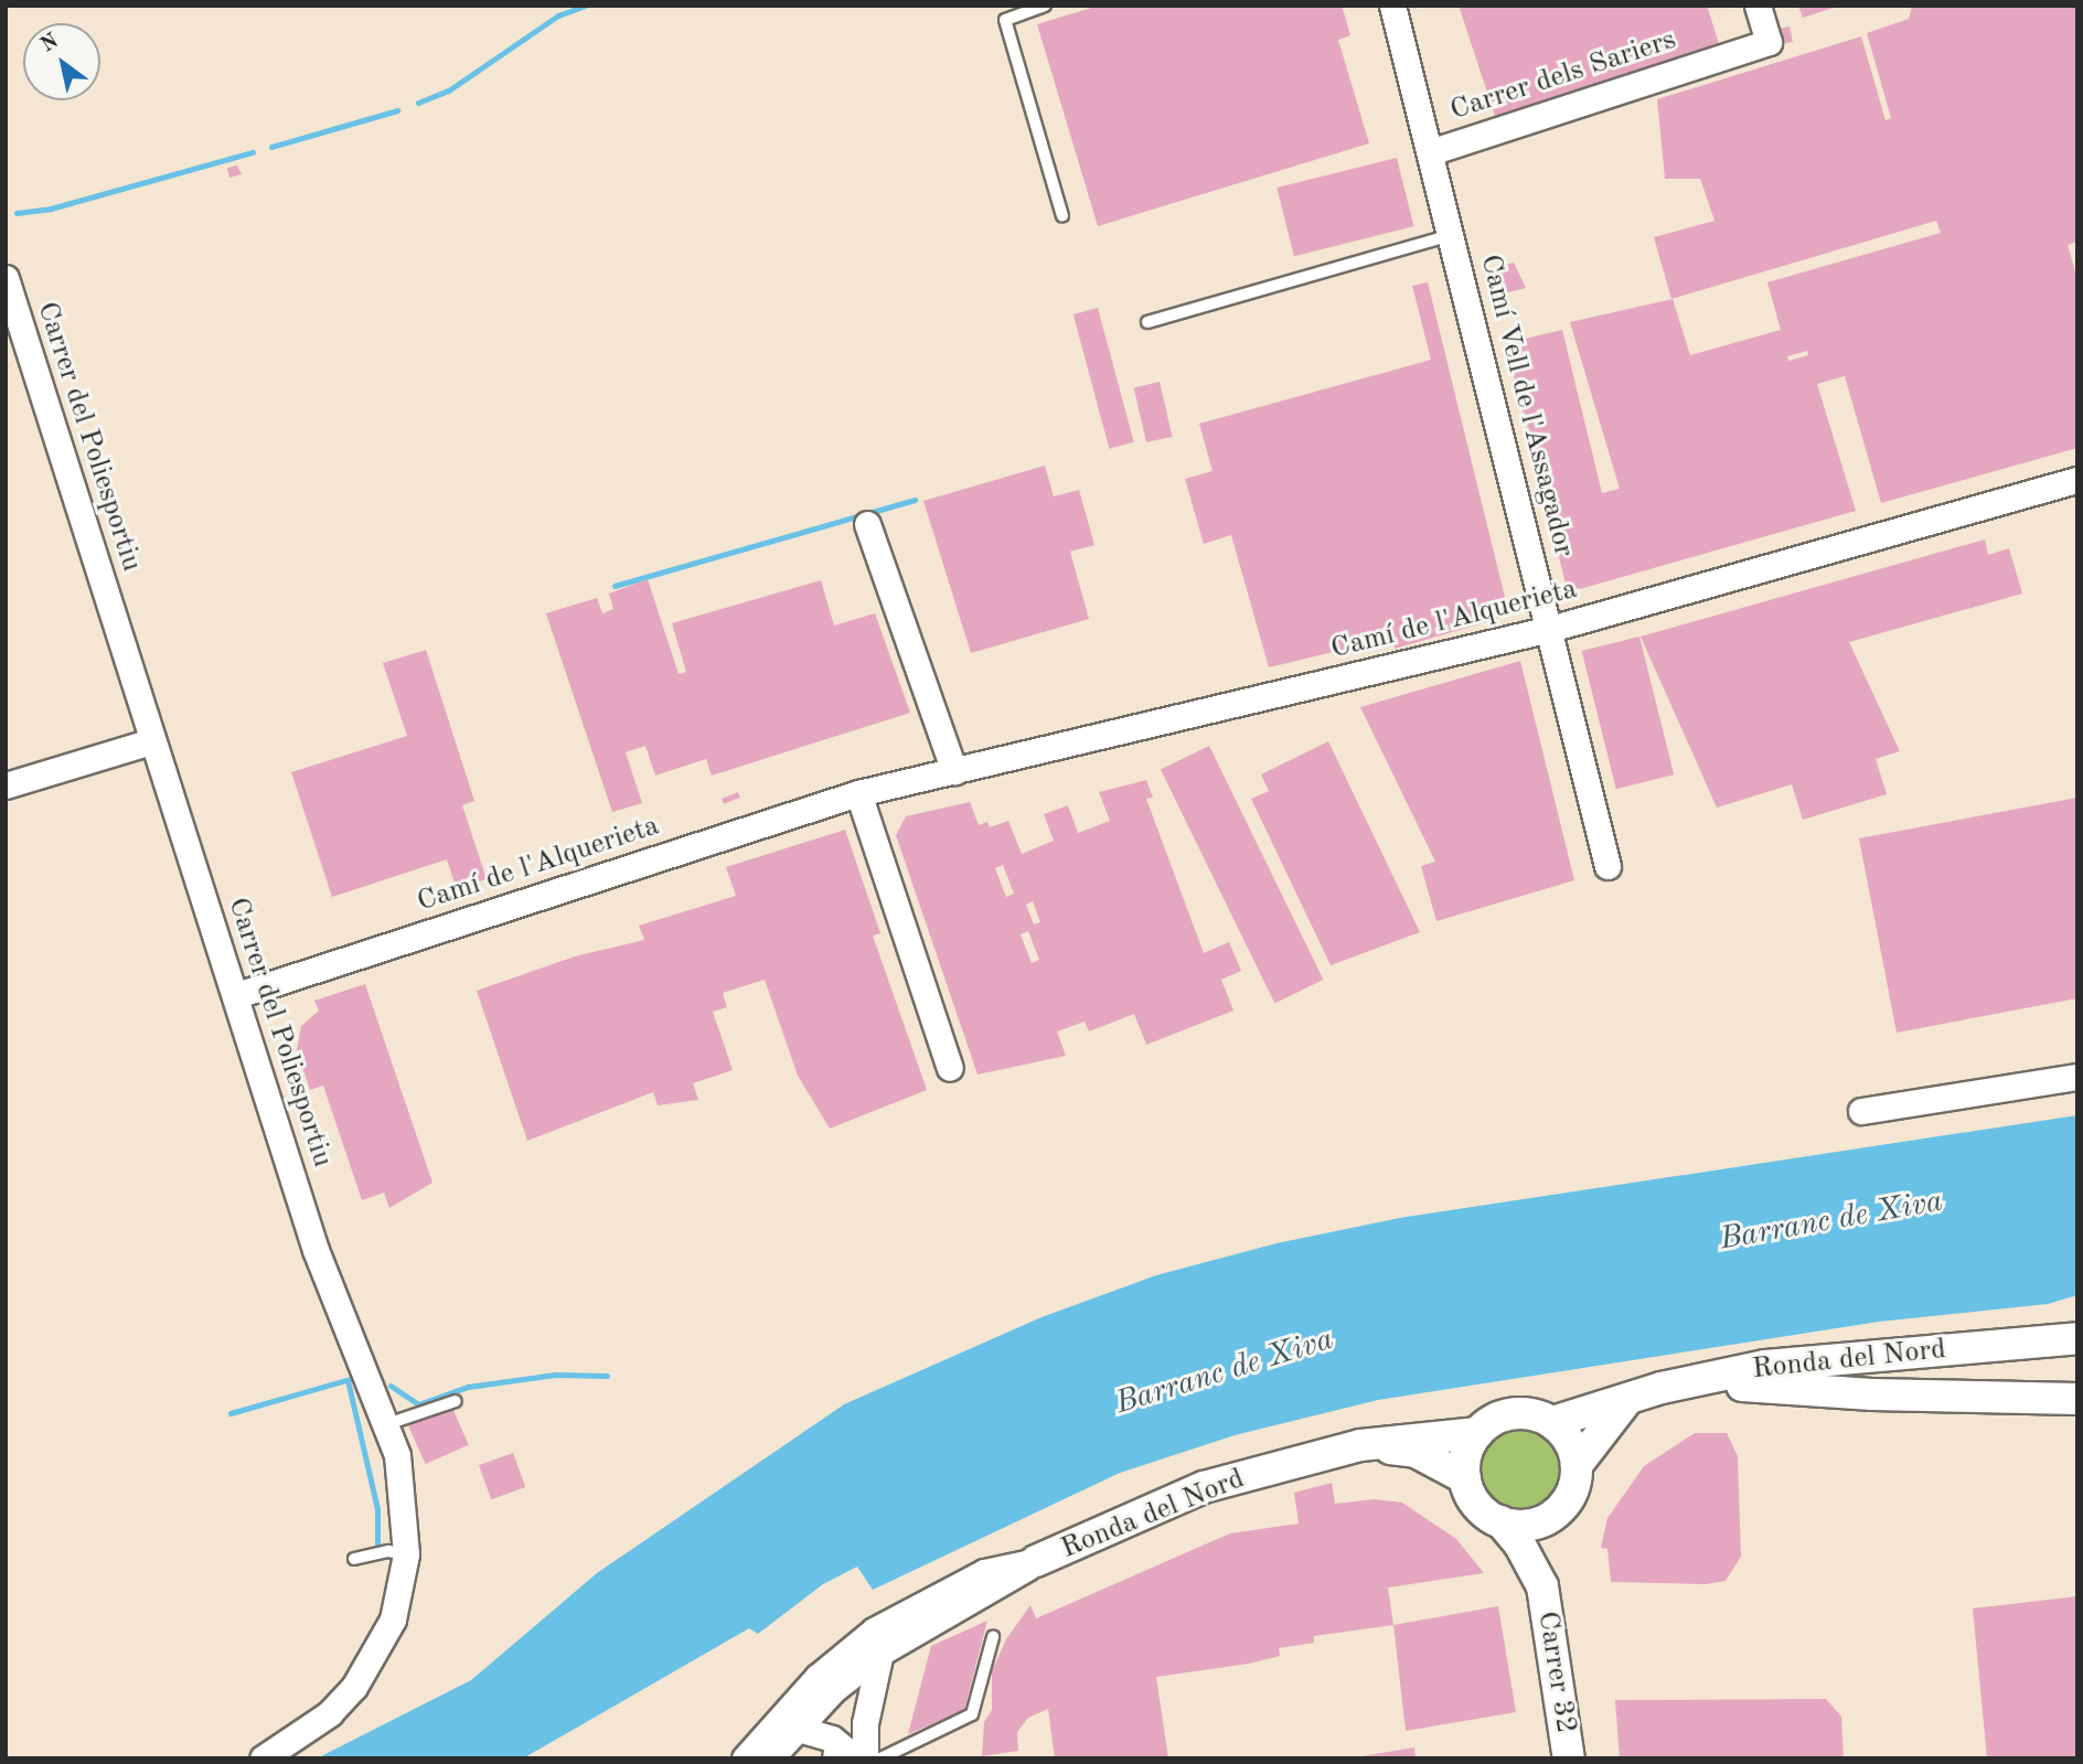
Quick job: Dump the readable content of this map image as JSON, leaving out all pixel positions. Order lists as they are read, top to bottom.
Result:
{
  "streets": {
    "street": [
      "Carrer dels Sariers",
      "Camí Vell de l'Assagador",
      "Carrer del Poliesportiu",
      "Camí de l'Alquerieta",
      "Ronda del Nord",
      "Carrer 32"
    ]
  },
  "crossings": [
    ["Carrer dels Sariers", "Camí Vell de l'Assagador"],
    ["Camí Vell de l'Assagador", "Camí de l'Alquerieta"],
    ["Carrer del Poliesportiu", "Camí de l'Alquerieta"],
    ["Ronda del Nord", "Carrer 32"]
  ],
  "water": ["Barranc de Xiva"],
  "north": "top left"
}
